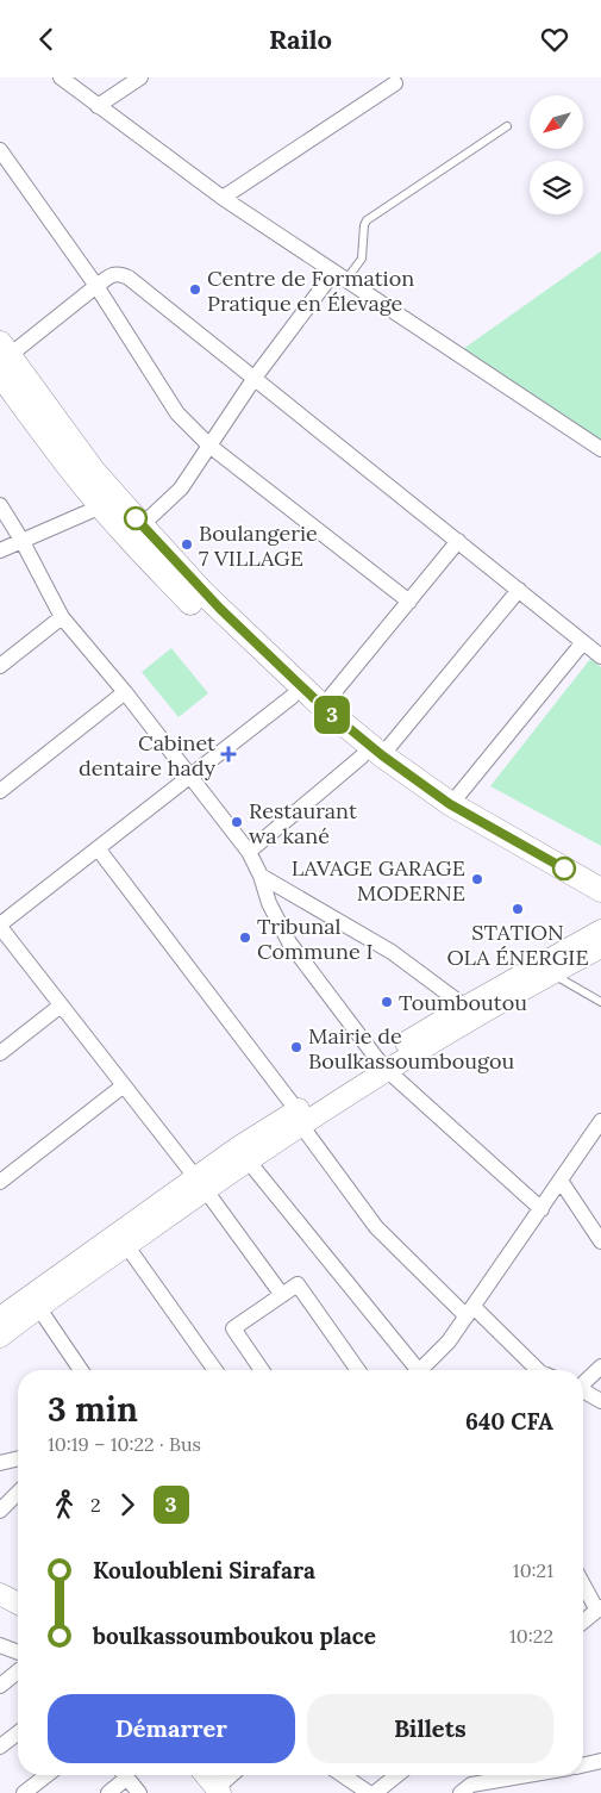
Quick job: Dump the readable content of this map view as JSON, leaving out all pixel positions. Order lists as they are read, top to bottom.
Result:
{
  "places": {
    "other": [
      "Centre de Formation Pratique en Élevage",
      "Boulangerie 7 VILLAGE",
      "Restaurant wa kané",
      "LAVAGE GARAGE MODERNE",
      "STATION OLA ÉNERGIE",
      "Tribunal Commune I",
      "Toumboutou",
      "Mairie de Boulkassoumbougou"
    ],
    "health": ["Cabinet dentaire hady"]
  },
  "lines": ["bus line 3"],
  "north": "bottom left",
  "page": {
    "header": "Railo",
    "on_map": "3",
    "heading": ["3 min", "10:19 – 10:22 · Bus", "640 CFA"],
    "legs": ["2", "3"],
    "list": [
      {
        "name": "Kouloubleni Sirafara",
        "value": "10:21"
      },
      {
        "name": "boulkassoumboukou place",
        "value": "10:22"
      }
    ],
    "buttons": ["Démarrer", "Billets"]
  }
}
